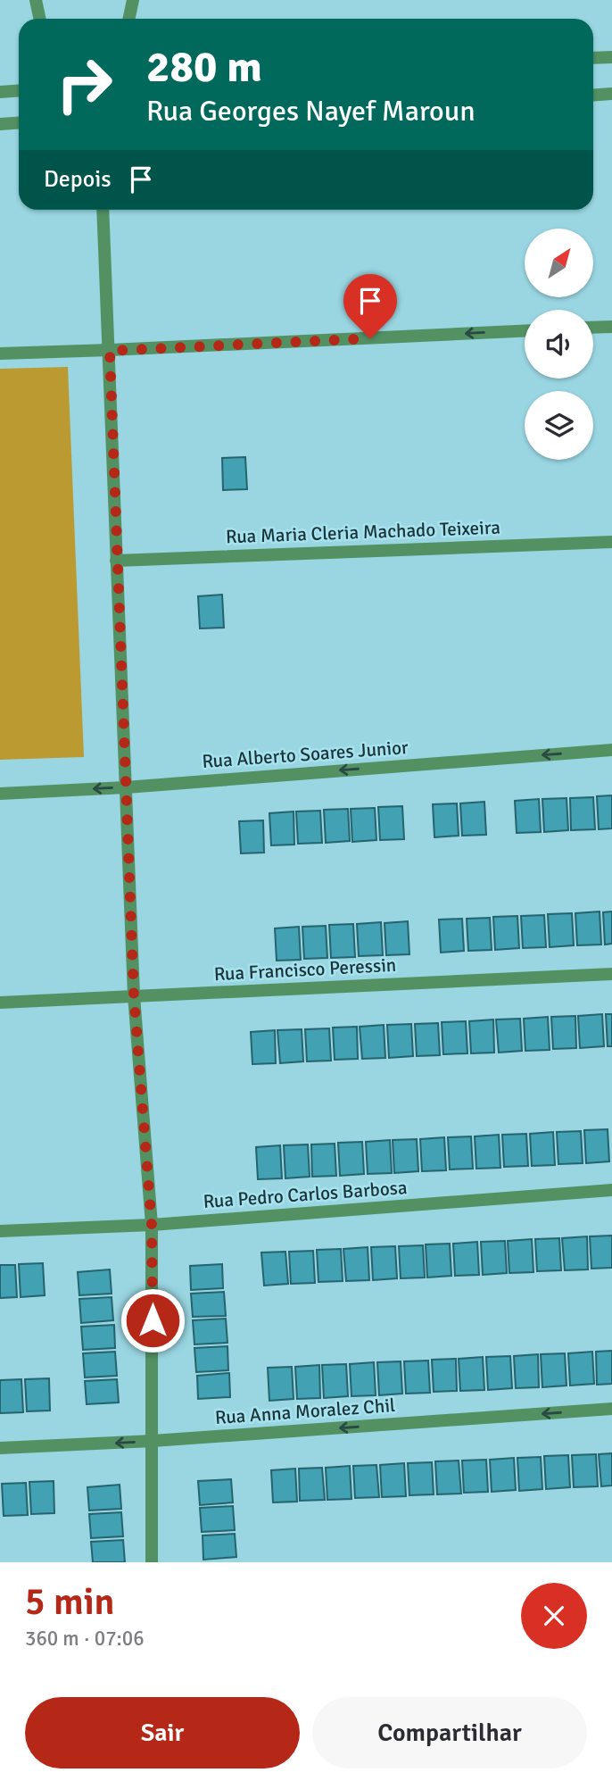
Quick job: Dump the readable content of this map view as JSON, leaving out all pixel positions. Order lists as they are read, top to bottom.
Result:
{
  "streets": {
    "street": [
      "Rua Maria Cleria Machado Teixeira",
      "Rua Alberto Soares Junior",
      "Rua Francisco Peressin",
      "Rua Pedro Carlos Barbosa",
      "Rua Anna Moralez Chil"
    ]
  },
  "one_way": ["Rua Alberto Soares Junior", "Rua Anna Moralez Chil"],
  "north": "top right",
  "page": {
    "turn": ["280 m", "Rua Georges Nayef Maroun"],
    "then": "Depois",
    "heading": ["5 min", "360 m · 07:06"],
    "buttons": ["Sair", "Compartilhar"]
  }
}
